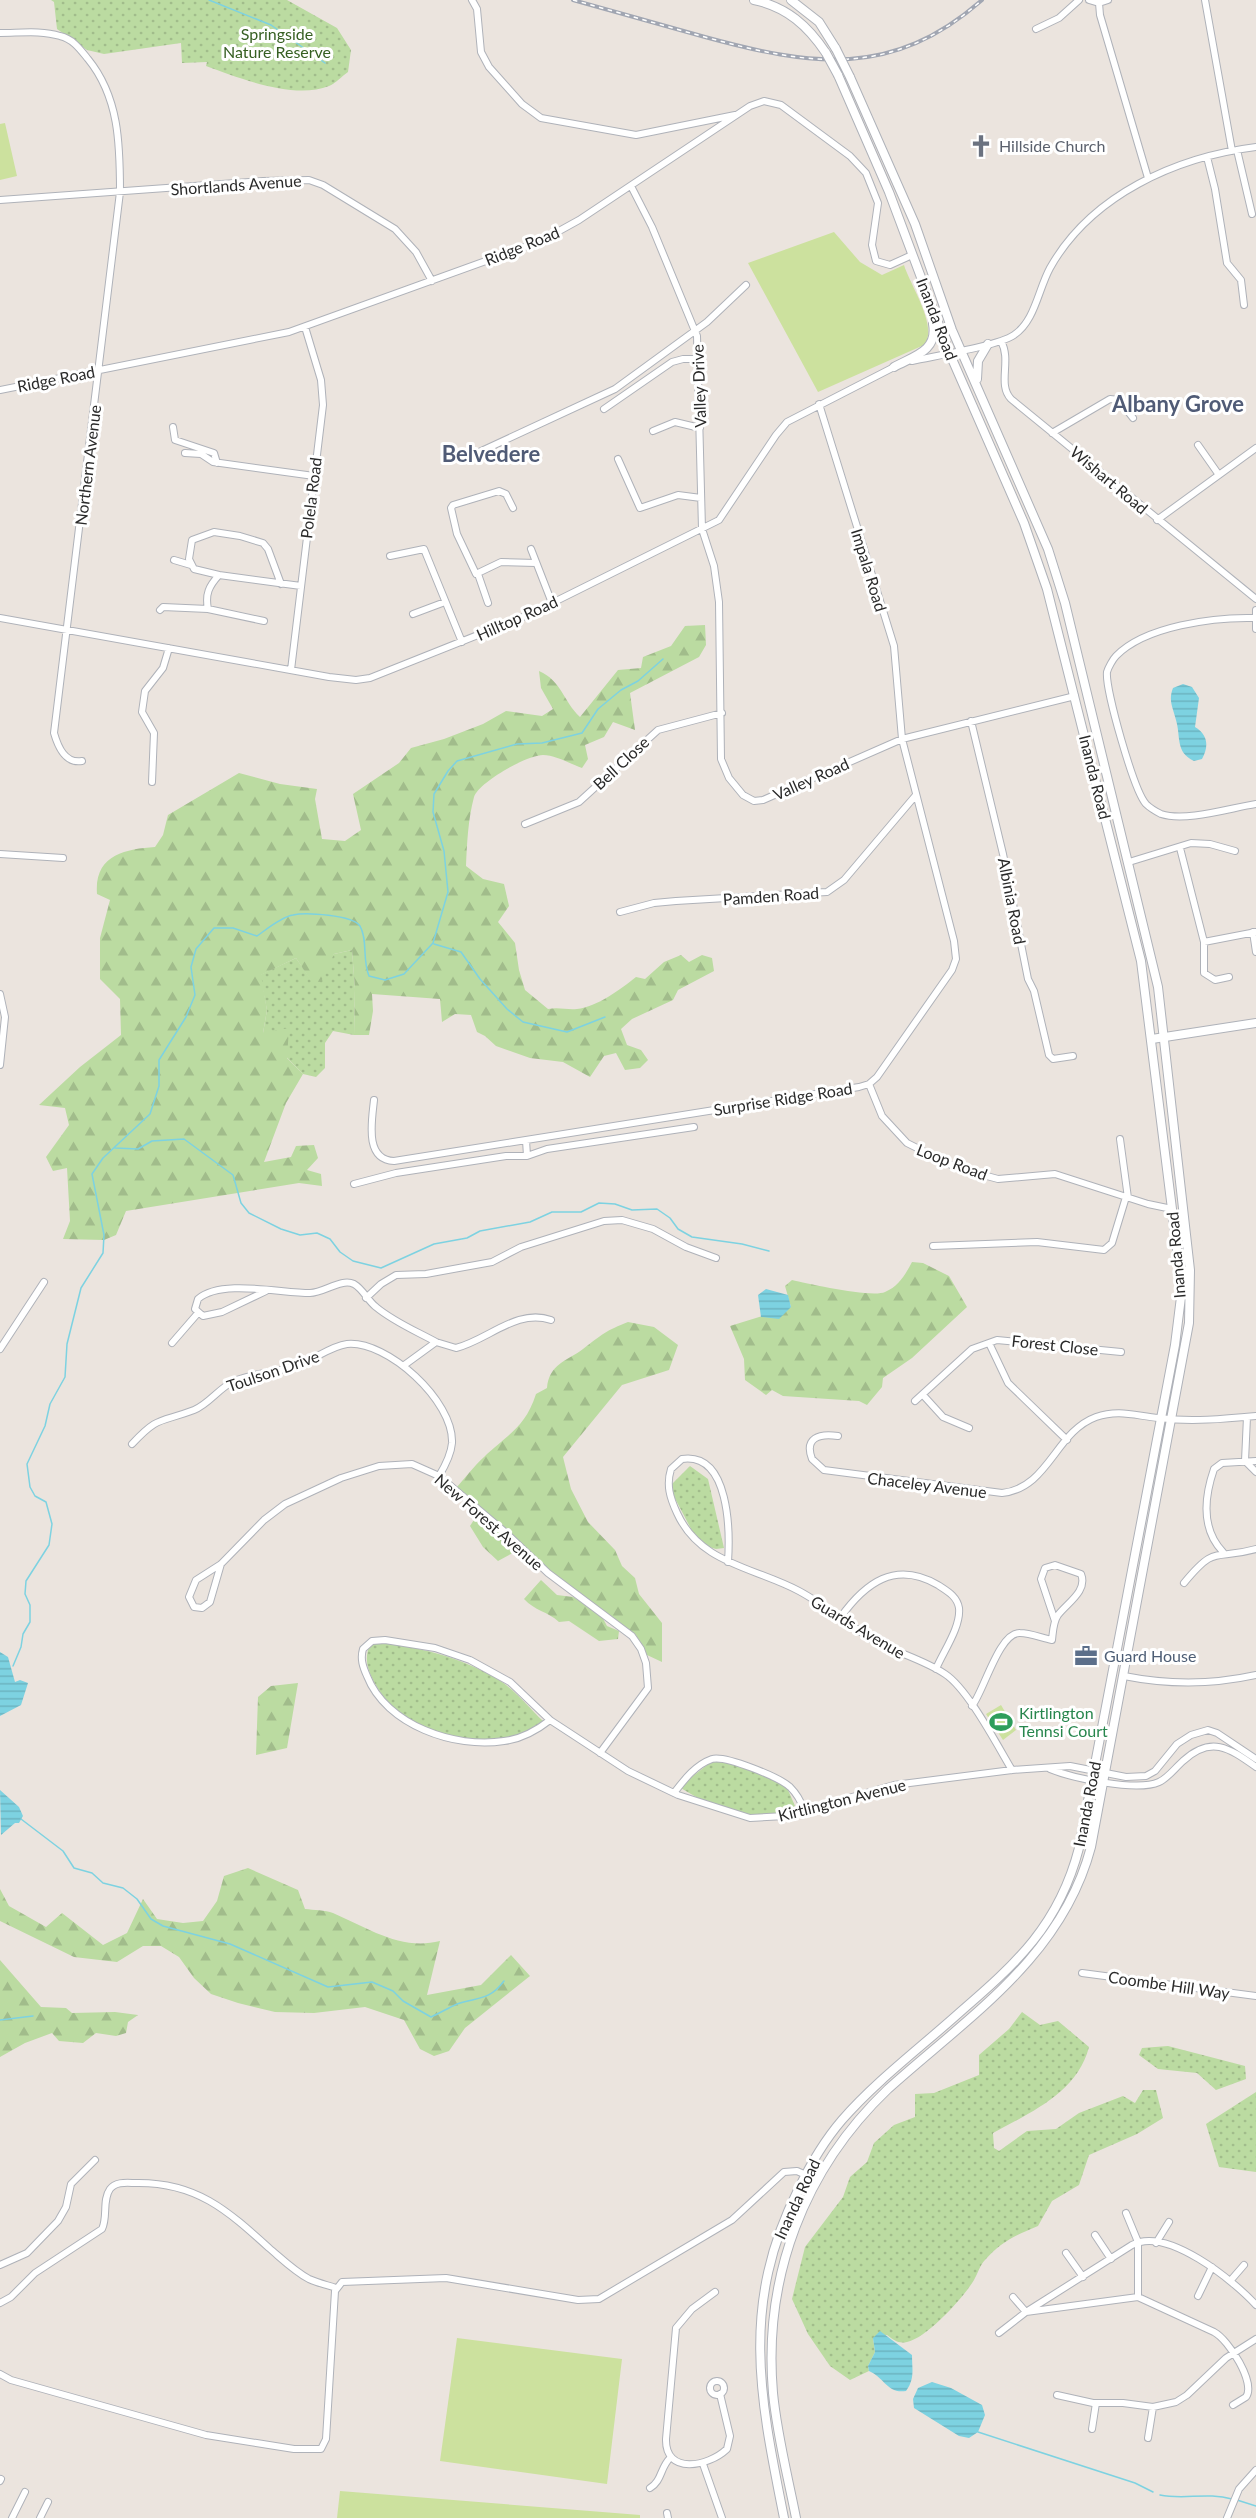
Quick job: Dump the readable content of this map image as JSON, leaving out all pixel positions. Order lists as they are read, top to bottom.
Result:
{
  "streets": {
    "main road": ["Inanda Road"],
    "street": [
      "Shortlands Avenue",
      "Ridge Road",
      "Valley Drive",
      "Northern Avenue",
      "Wishart Road",
      "Polela Road",
      "Impala Road",
      "Hilltop Road",
      "Bell Close",
      "Valley Road",
      "Pamden Road",
      "Albinia Road",
      "Surprise Ridge Road",
      "Loop Road",
      "Forest Close",
      "Toulson Drive",
      "Chaceley Avenue",
      "New Forest Avenue",
      "Guards Avenue",
      "Kirtlington Avenue",
      "Coombe Hill Way"
    ]
  },
  "crossings": [
    ["Shortlands Avenue", "Ridge Road"],
    ["Shortlands Avenue", "Northern Avenue"],
    ["Ridge Road", "Inanda Road"],
    ["Ridge Road", "Valley Drive"],
    ["Ridge Road", "Northern Avenue"],
    ["Ridge Road", "Polela Road"],
    ["Inanda Road", "Hilltop Road"],
    ["Inanda Road", "Valley Road"],
    ["Inanda Road", "Loop Road"],
    ["Inanda Road", "Chaceley Avenue"],
    ["Inanda Road", "Kirtlington Avenue"],
    ["Valley Drive", "Hilltop Road"],
    ["Valley Drive", "Valley Road"],
    ["Northern Avenue", "Hilltop Road"],
    ["Wishart Road", "Hilltop Road"],
    ["Polela Road", "Hilltop Road"],
    ["Impala Road", "Hilltop Road"],
    ["Impala Road", "Valley Road"],
    ["Impala Road", "Surprise Ridge Road"],
    ["Hilltop Road", "Valley Road"],
    ["Bell Close", "Valley Road"],
    ["Valley Road", "Albinia Road"],
    ["Valley Road", "Surprise Ridge Road"],
    ["Pamden Road", "Surprise Ridge Road"],
    ["Surprise Ridge Road", "Loop Road"],
    ["Toulson Drive", "New Forest Avenue"],
    ["New Forest Avenue", "Kirtlington Avenue"],
    ["Guards Avenue", "Kirtlington Avenue"]
  ],
  "districts": ["Albany Grove", "Belvedere"],
  "parks": ["Springside Nature Reserve"],
  "places": {
    "church": ["Hillside Church"],
    "office": ["Guard House"],
    "sports": ["Kirtlington Tennsi Court"]
  }
}
